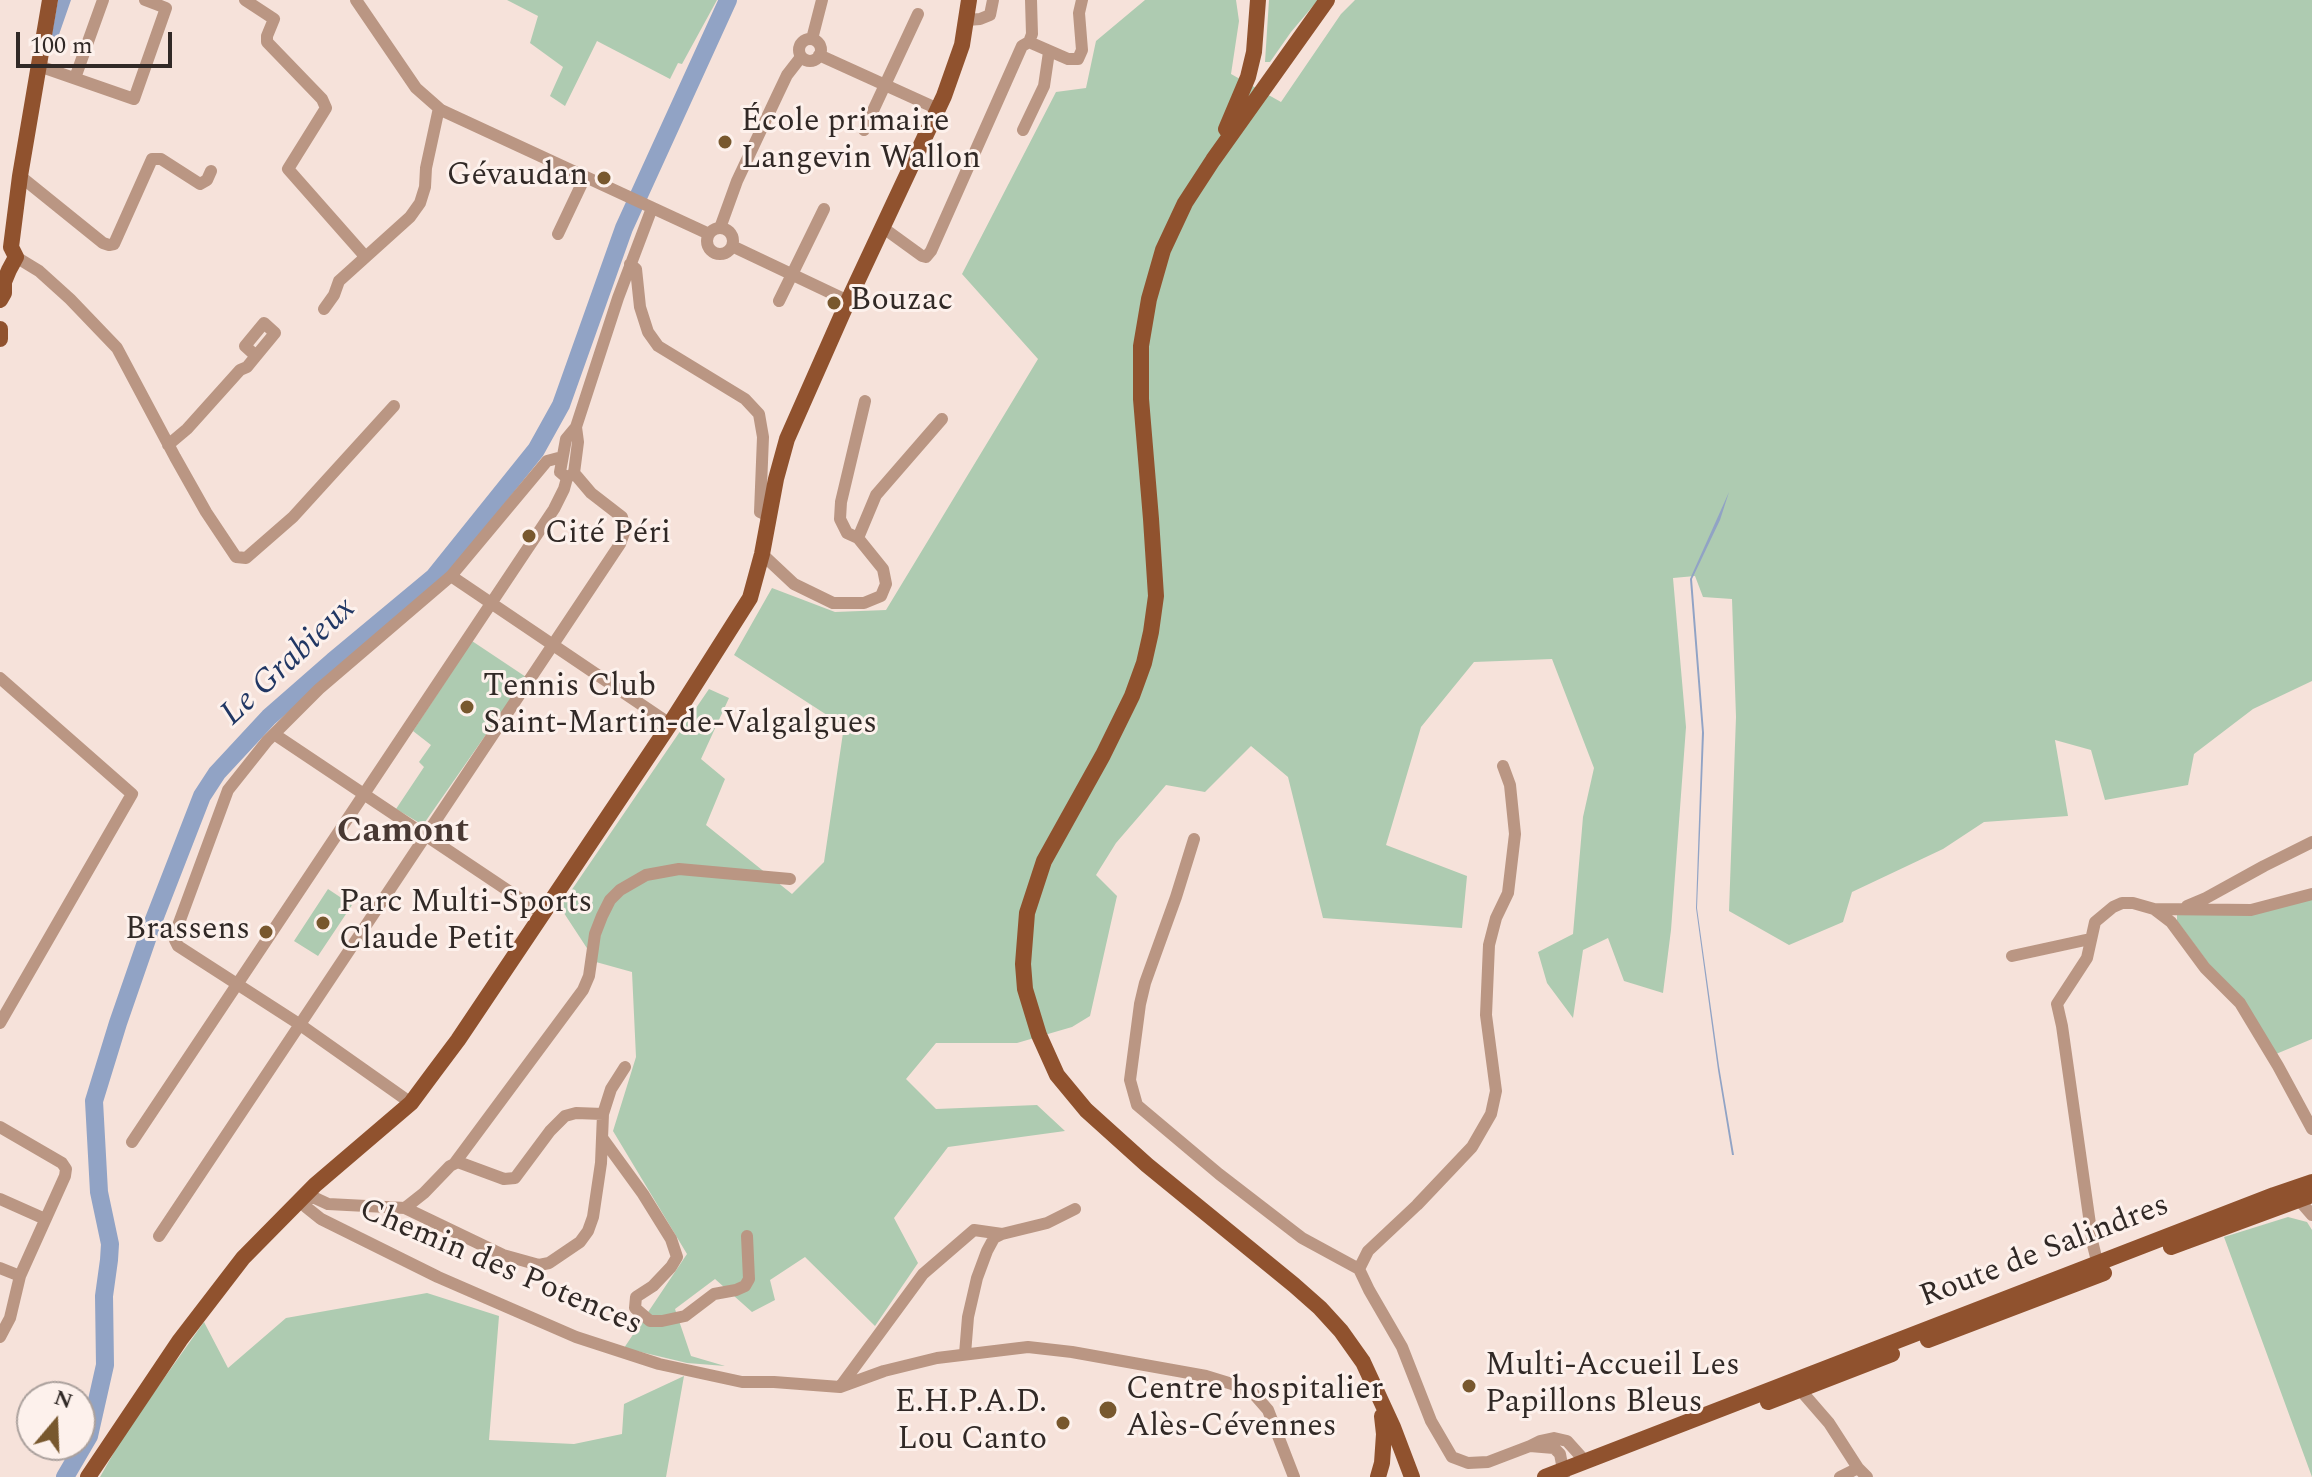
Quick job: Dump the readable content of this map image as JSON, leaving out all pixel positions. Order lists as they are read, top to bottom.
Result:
{
  "streets": {
    "main road": ["Route de Salindres"],
    "street": ["Chemin des Potences"]
  },
  "districts": ["Camont"],
  "water": ["Le Grabieux"],
  "places": [
    "École primaire Langevin Wallon",
    "Gévaudan",
    "Bouzac",
    "Cité Péri",
    "Tennis Club Saint-Martin-de-Valgalgues",
    "Parc Multi-Sports Claude Petit",
    "Brassens",
    "Multi-Accueil Les Papillons Bleus",
    "Centre hospitalier Alès-Cévennes",
    "E.H.P.A.D. Lou Canto"
  ],
  "scale_bar": "100 m",
  "north": "top"
}
